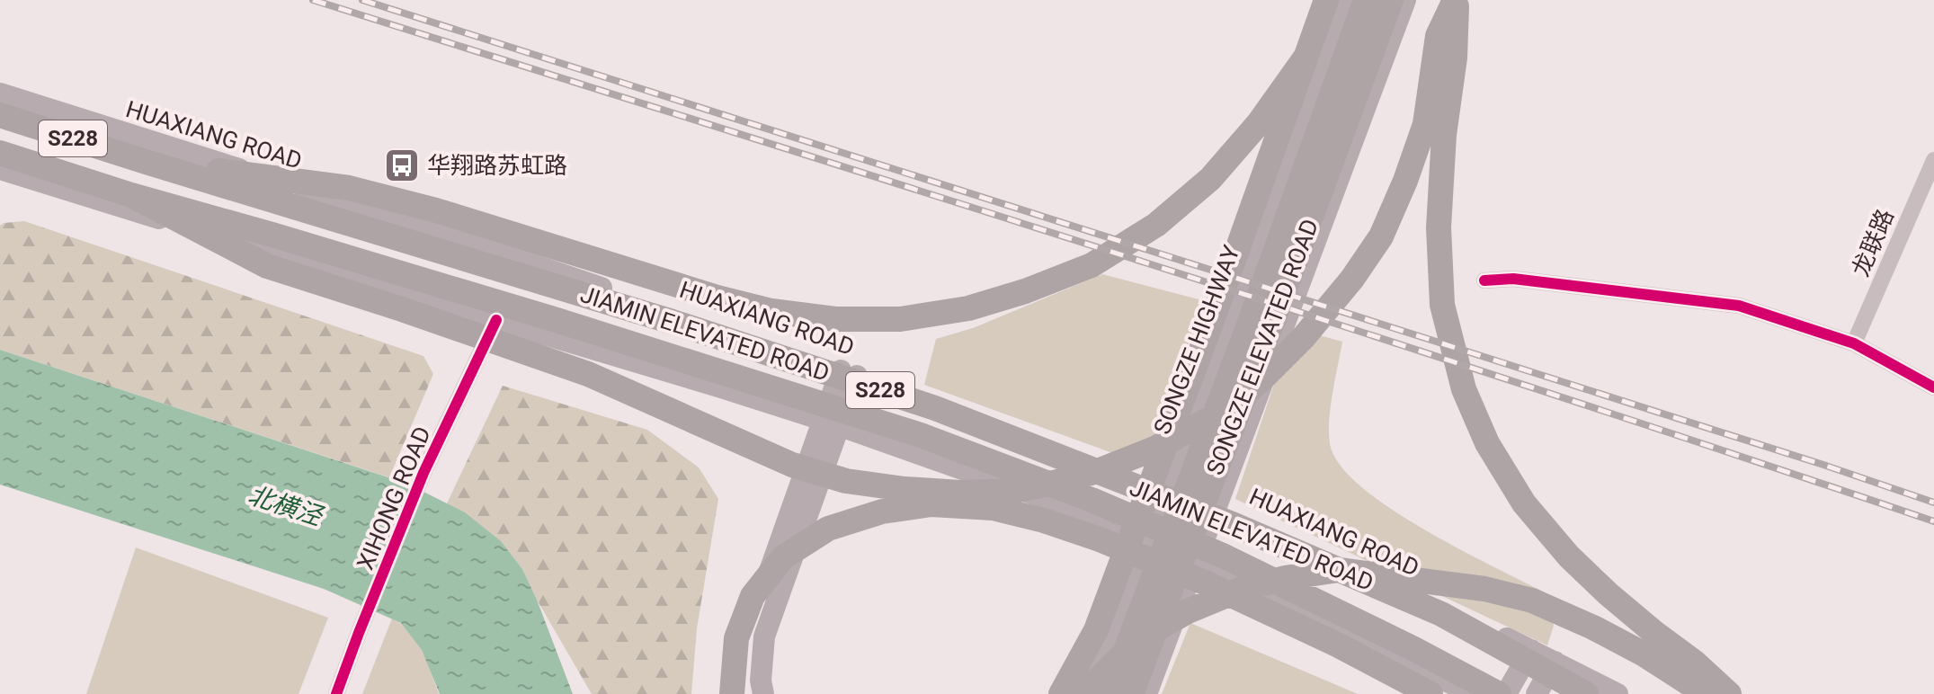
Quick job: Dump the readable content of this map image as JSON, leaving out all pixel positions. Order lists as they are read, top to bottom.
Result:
{
  "streets": {
    "highway": ["S228", "JIAMIN ELEVATED ROAD", "SONGZE ELEVATED ROAD"],
    "main road": ["HUAXIANG ROAD", "SONGZE HIGHWAY"],
    "street": ["龙联路", "XIHONG ROAD"]
  },
  "crossings": [
    ["HUAXIANG ROAD", "JIAMIN ELEVATED ROAD"]
  ],
  "water": ["北横泾"],
  "places": {
    "bus stop": ["华翔路苏虹路"]
  }
}
